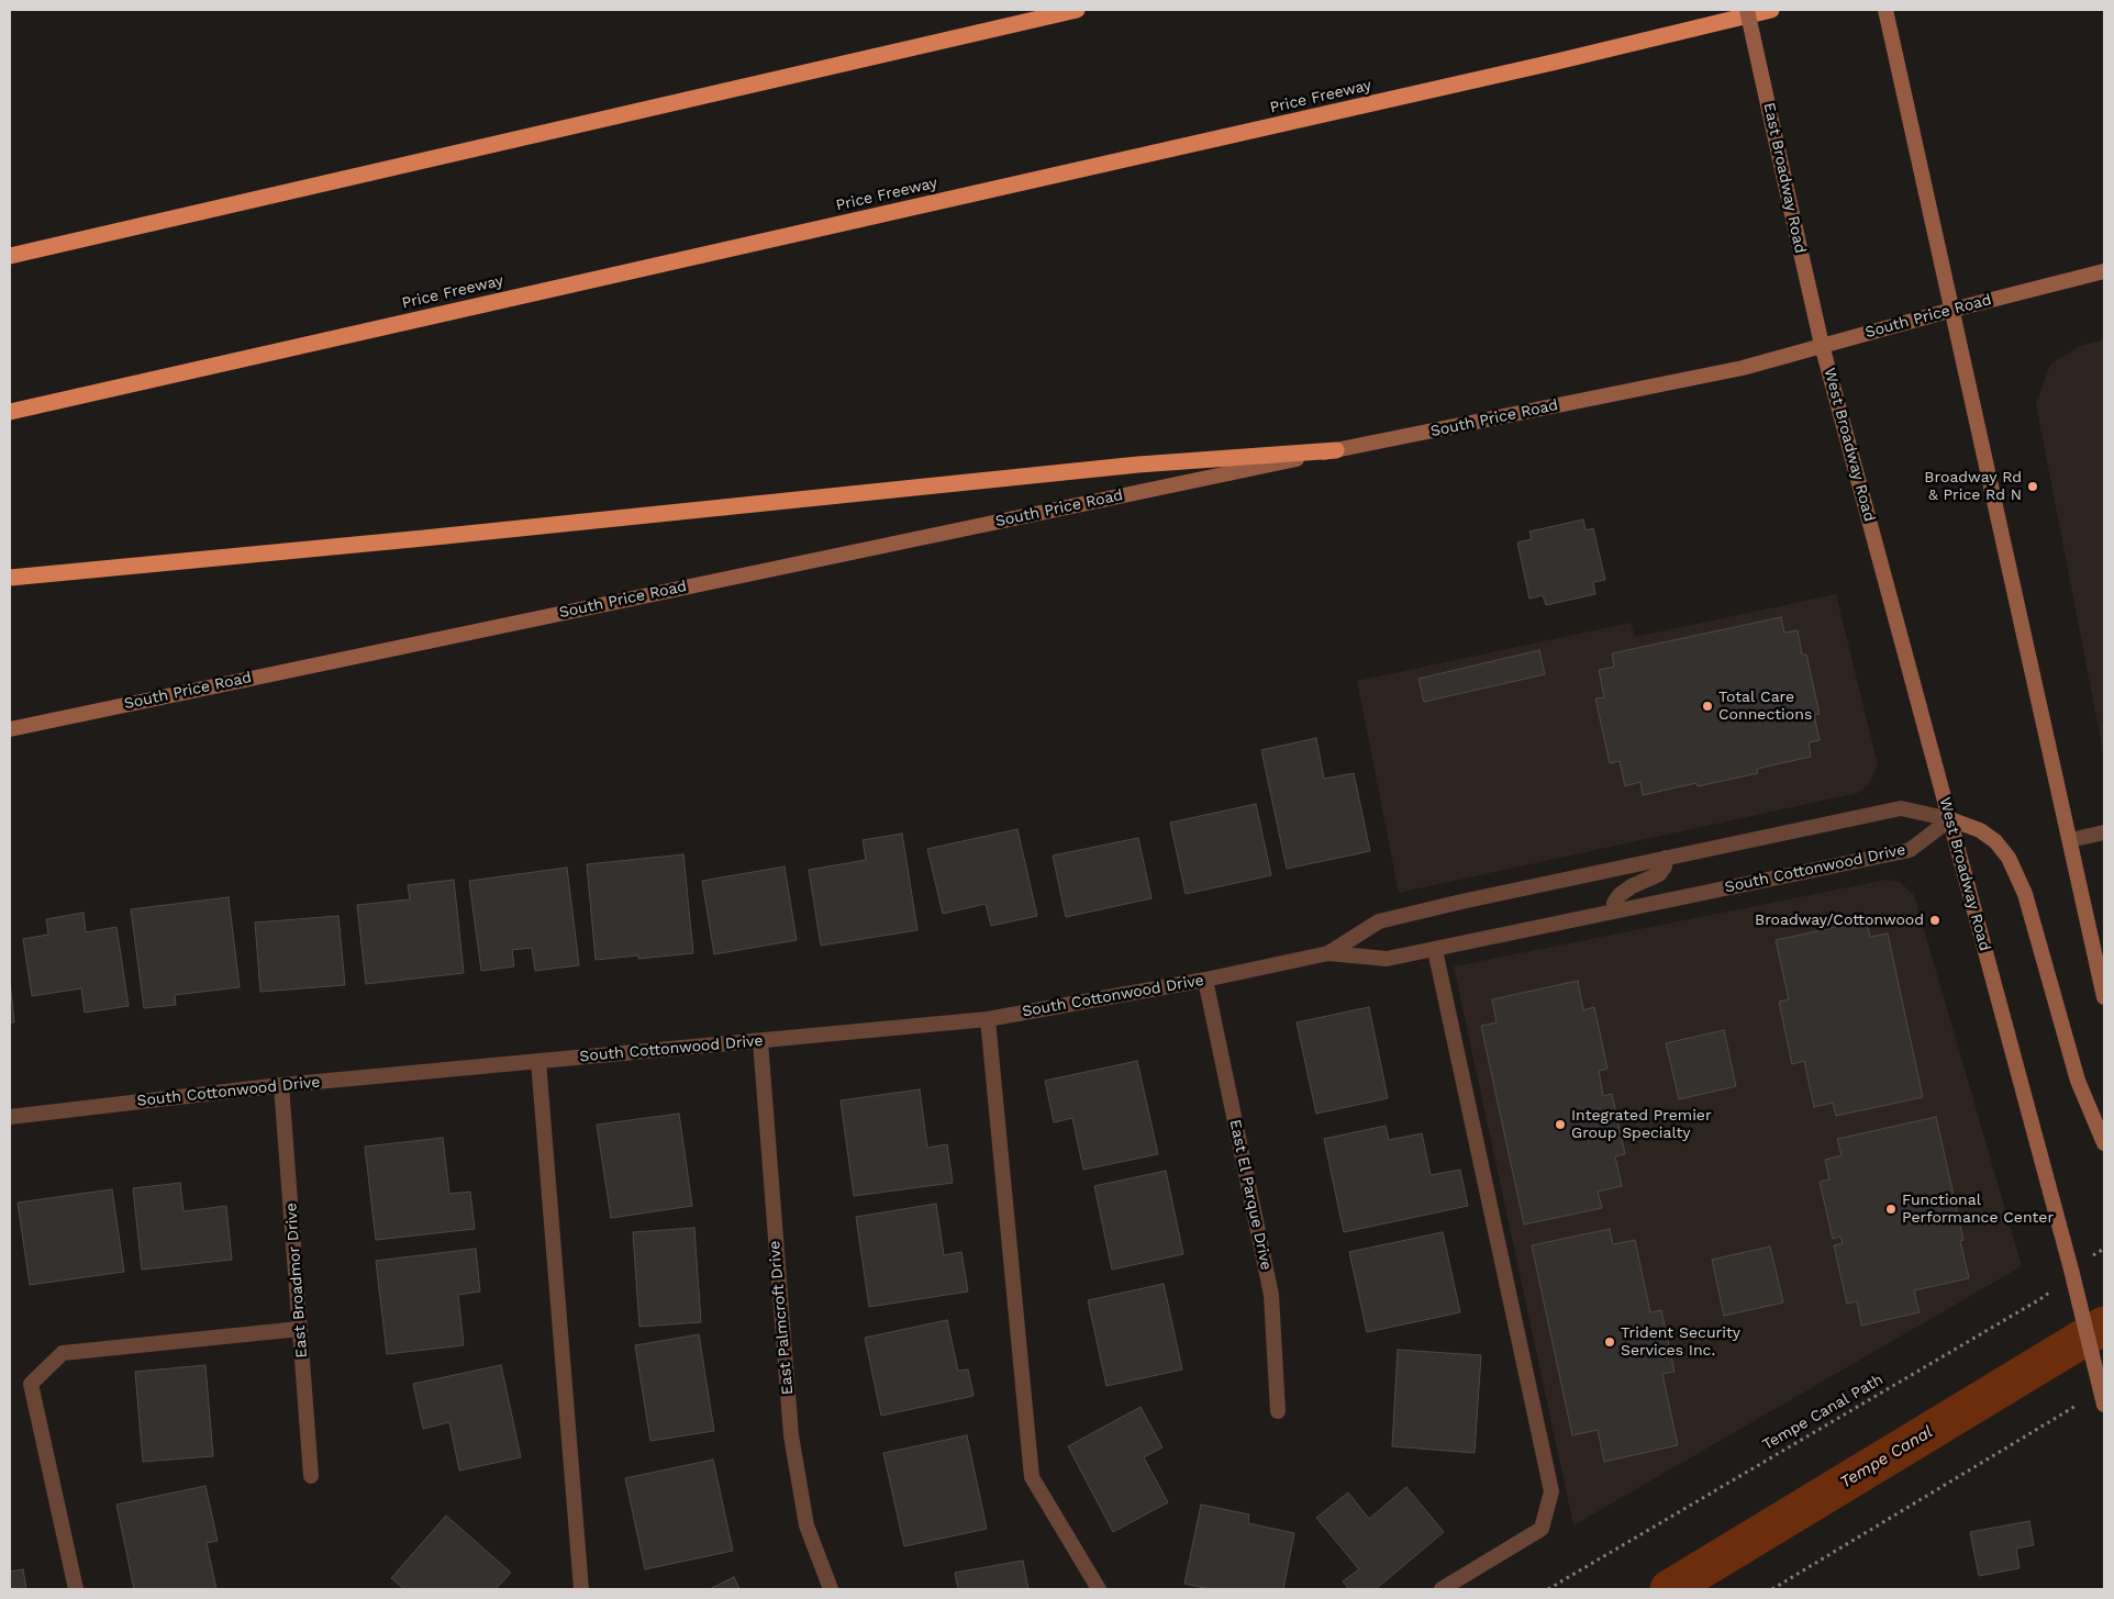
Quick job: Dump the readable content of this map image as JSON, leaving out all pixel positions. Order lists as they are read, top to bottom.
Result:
{
  "streets": {
    "highway": ["Price Freeway"],
    "main road": ["East Broadway Road", "South Price Road", "West Broadway Road"],
    "street": [
      "South Cottonwood Drive",
      "East El Parque Drive",
      "East Broadmor Drive",
      "East Palmcroft Drive"
    ],
    "path": ["Tempe Canal Path"]
  },
  "crossings": [
    ["East Broadway Road", "South Price Road"],
    ["East Broadway Road", "West Broadway Road"],
    ["South Price Road", "West Broadway Road"],
    ["West Broadway Road", "South Cottonwood Drive"],
    ["West Broadway Road", "Tempe Canal Path"],
    ["South Cottonwood Drive", "East El Parque Drive"],
    ["South Cottonwood Drive", "East Broadmor Drive"],
    ["South Cottonwood Drive", "East Palmcroft Drive"]
  ],
  "water": ["Tempe Canal"],
  "places": [
    "Broadway Rd & Price Rd N",
    "Total Care Connections",
    "Broadway/Cottonwood",
    "Integrated Premier Group Specialty",
    "Functional Performance Center",
    "Trident Security Services Inc."
  ]
}
